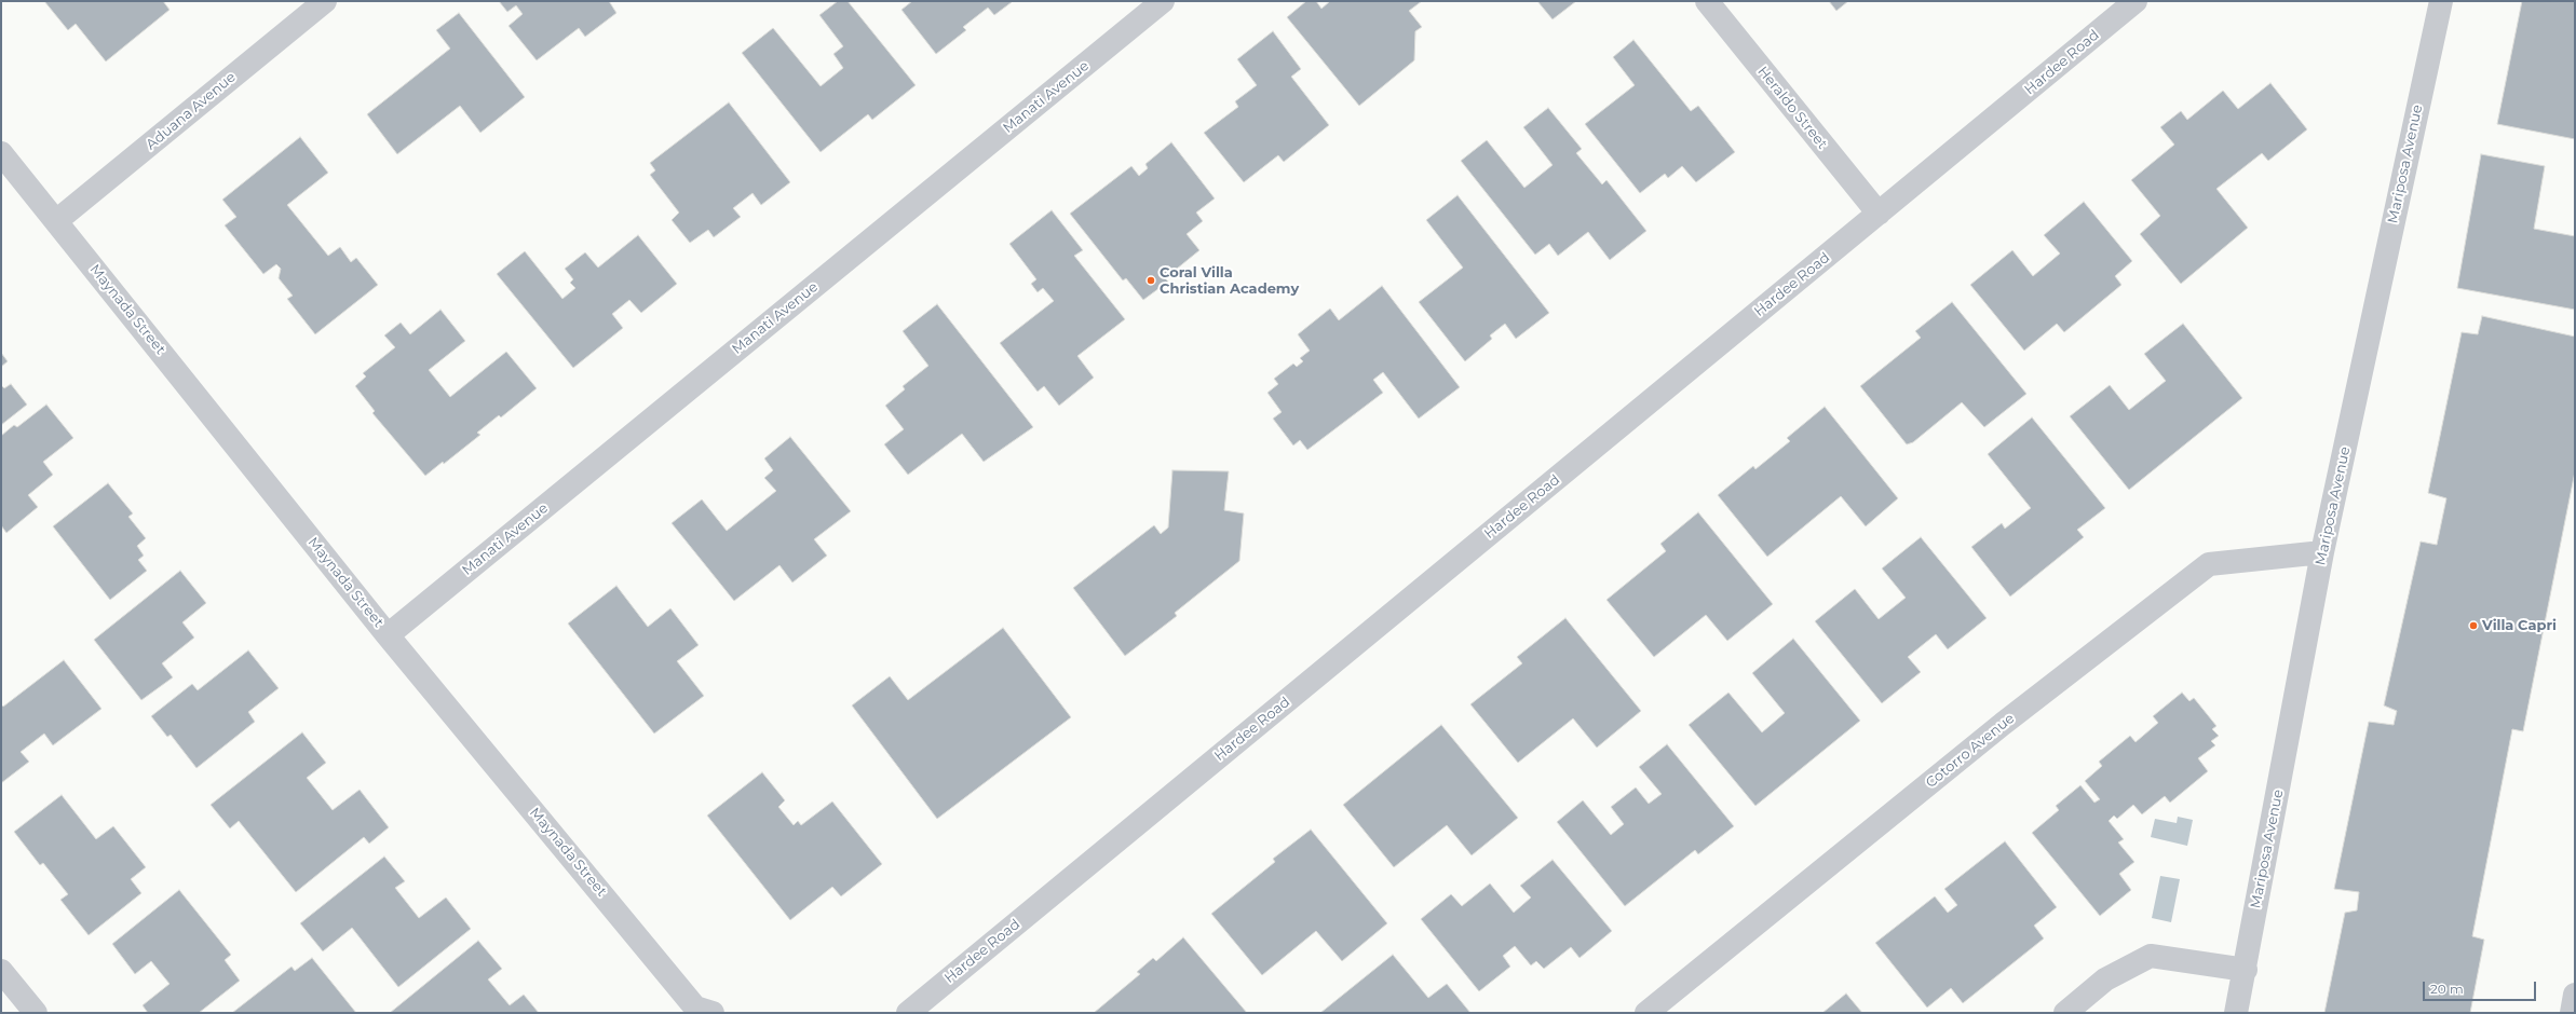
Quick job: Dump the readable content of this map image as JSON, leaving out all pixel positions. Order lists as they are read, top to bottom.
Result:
{
  "streets": {
    "street": [
      "Hardee Road",
      "Manati Avenue",
      "Heraldo Street",
      "Aduana Avenue",
      "Mariposa Avenue",
      "Maynada Street",
      "Cotorro Avenue"
    ]
  },
  "crossings": [
    ["Hardee Road", "Heraldo Street"],
    ["Manati Avenue", "Maynada Street"],
    ["Aduana Avenue", "Maynada Street"],
    ["Mariposa Avenue", "Cotorro Avenue"]
  ],
  "places": ["Coral Villa Christian Academy", "Villa Capri"],
  "scale_bar": "20 m"
}
